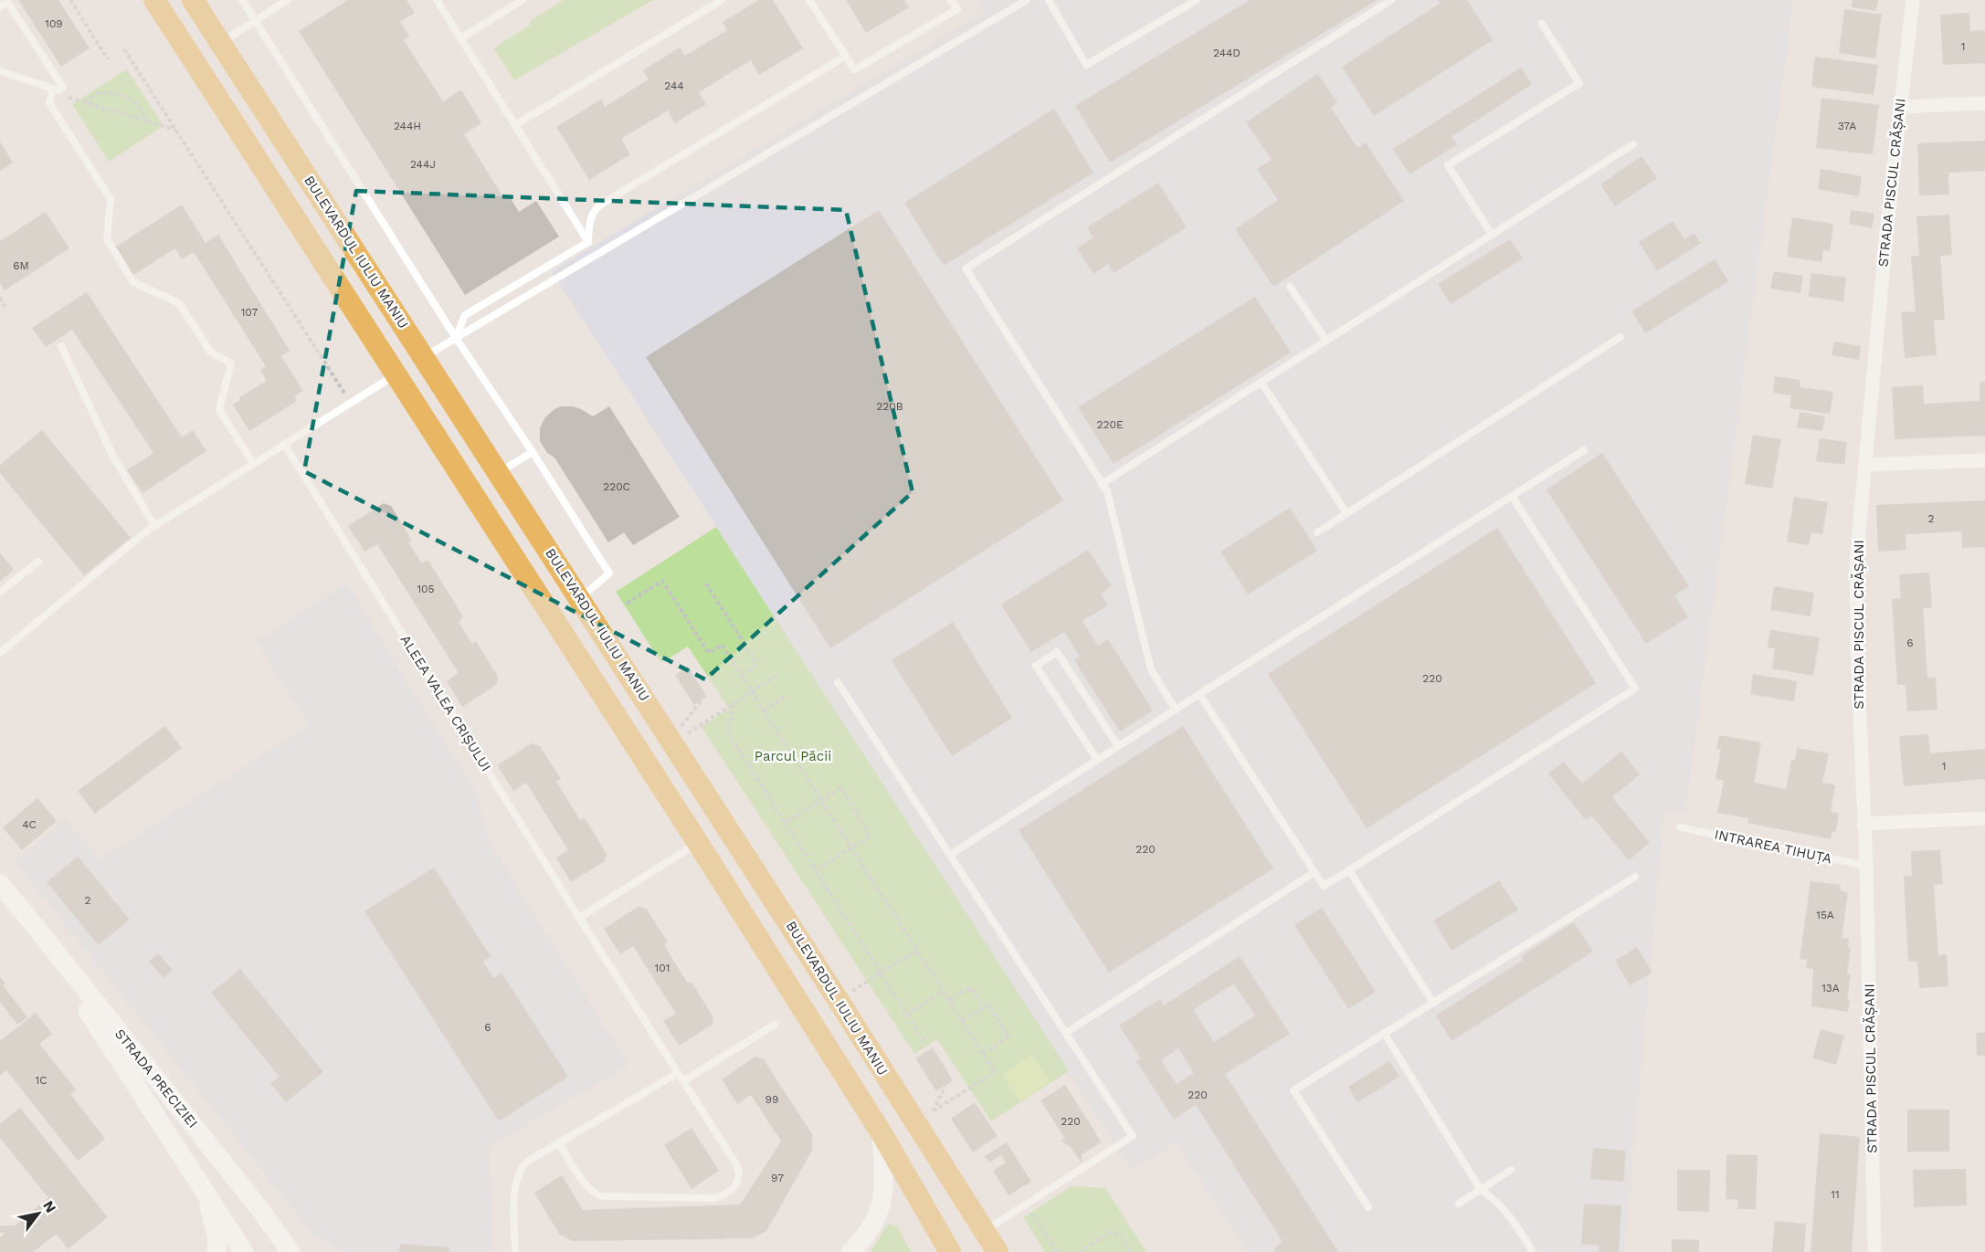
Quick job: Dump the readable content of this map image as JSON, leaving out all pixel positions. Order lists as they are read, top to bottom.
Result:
{
  "streets": {
    "main road": ["BULEVARDUL IULIU MANIU"],
    "street": ["STRADA PISCUL CRĂȘANI", "STRADA PRECIZIEI"],
    "lane": ["ALEEA VALEA CRIȘULUI", "INTRAREA TIHUȚA"]
  },
  "crossings": [
    ["STRADA PISCUL CRĂȘANI", "INTRAREA TIHUȚA"]
  ],
  "parks": ["Parcul Păcii"],
  "house_numbers": [
    "109",
    "1",
    "244D",
    "244",
    "244H",
    "37A",
    "244J",
    "6M",
    "107",
    "220B",
    "220E",
    "220C",
    "2",
    "105",
    "6",
    "220",
    "1",
    "4C",
    "220",
    "2",
    "15A",
    "101",
    "13A",
    "6",
    "1C",
    "220",
    "99",
    "220",
    "97",
    "11"
  ],
  "north": "top right"
}
